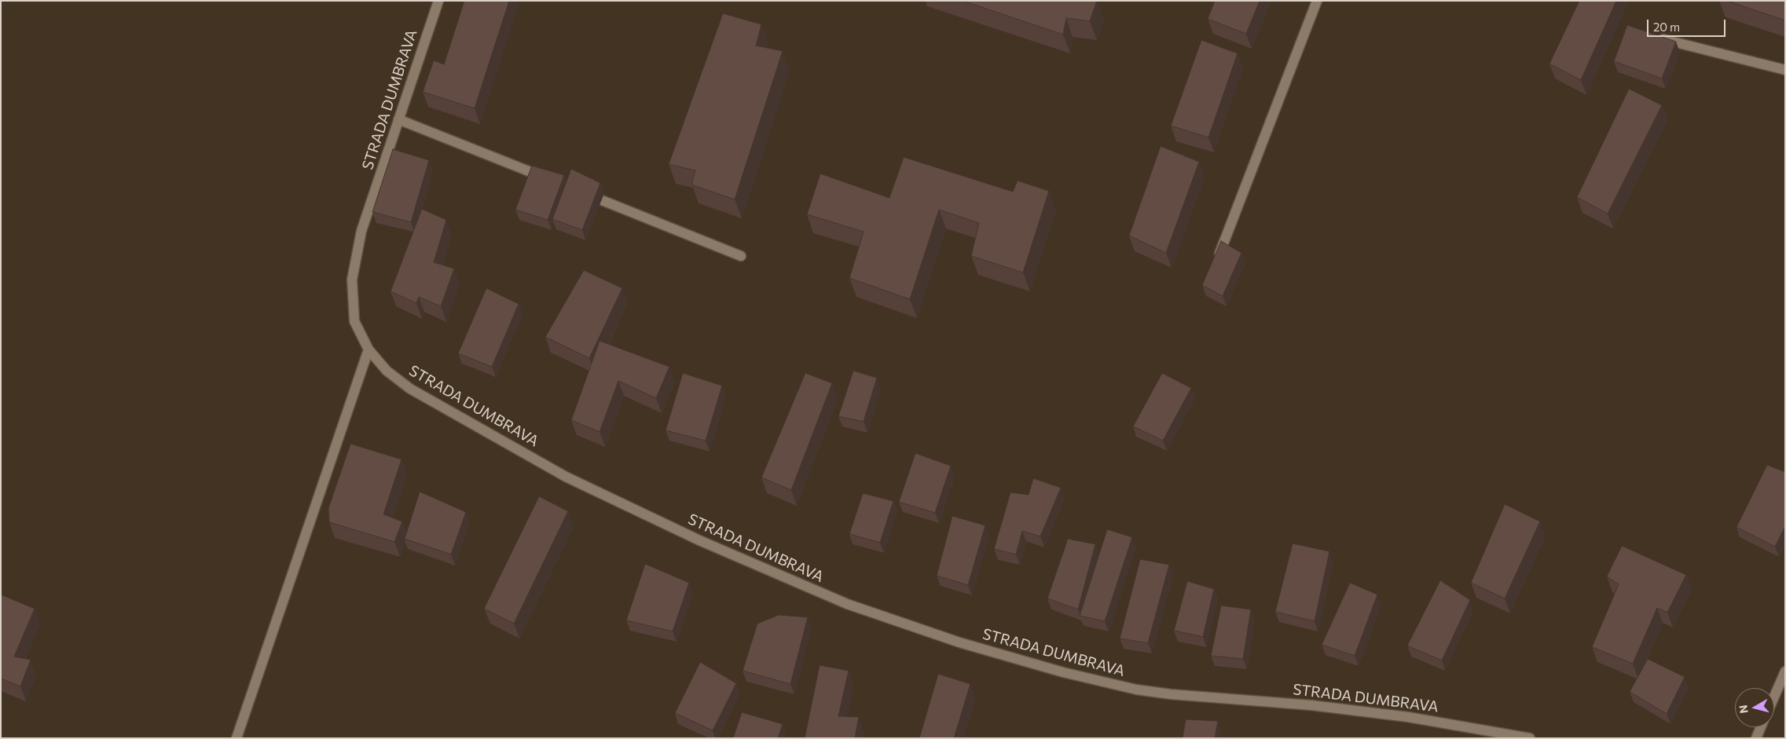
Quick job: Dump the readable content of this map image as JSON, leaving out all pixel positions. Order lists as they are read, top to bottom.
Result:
{
  "streets": {
    "street": ["STRADA DUMBRAVA"]
  },
  "scale_bar": "20 m",
  "north": "left"
}
